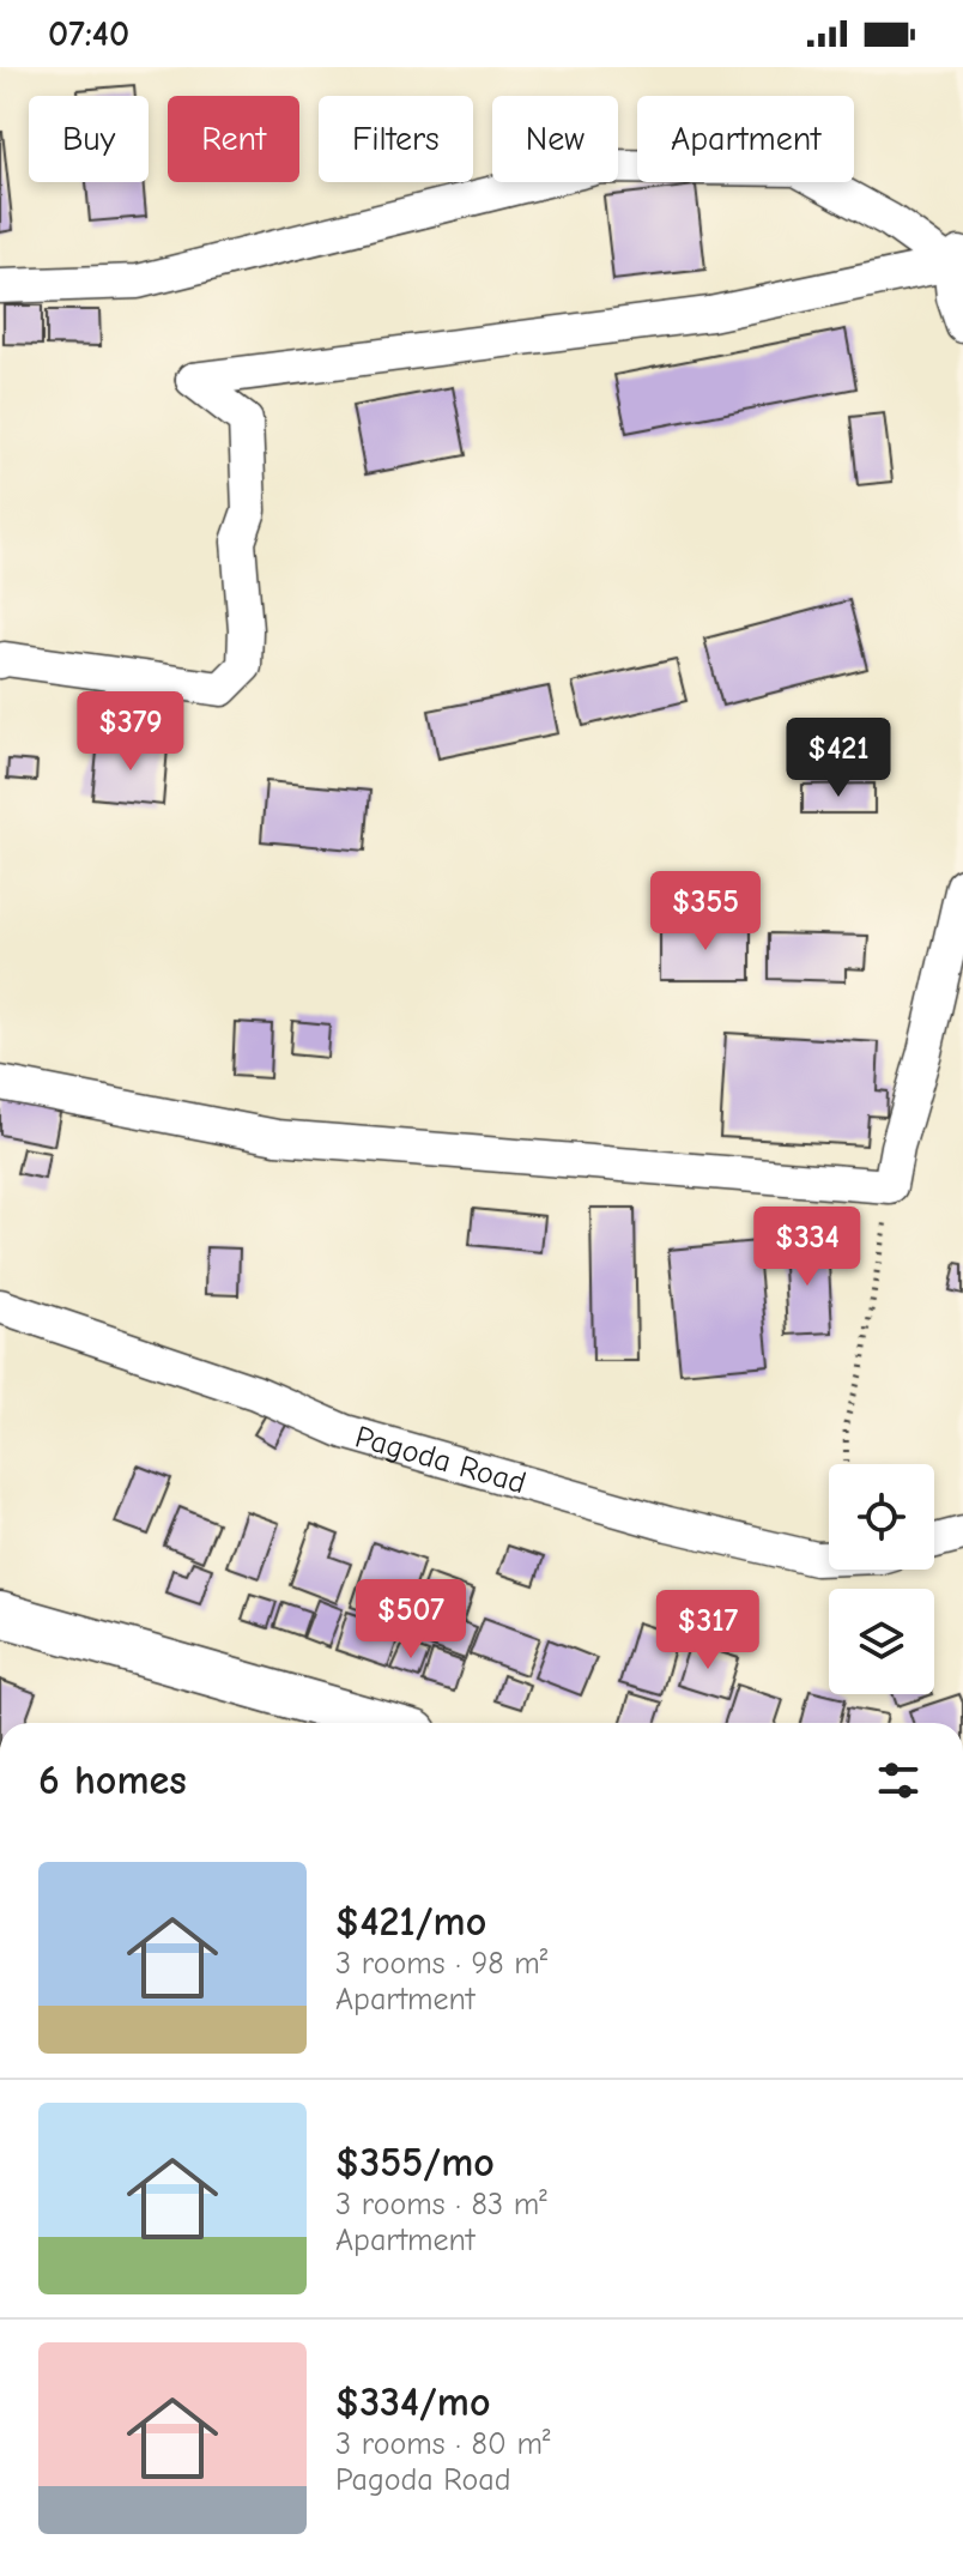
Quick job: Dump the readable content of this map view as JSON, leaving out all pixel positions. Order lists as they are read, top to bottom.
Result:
{
  "streets": {
    "street": ["Pagoda Road"]
  },
  "page": {
    "status": "07:40",
    "chip": [
      "Buy",
      "Rent",
      "Filters",
      "New",
      "Apartment"
    ],
    "price": [
      "$379",
      "$421",
      "$355",
      "$334",
      "$507",
      "$317"
    ],
    "heading": "6 homes",
    "list": [
      {
        "name": "$421/mo",
        "note": "3 rooms · 98 m² · Apartment"
      },
      {
        "name": "$355/mo",
        "note": "3 rooms · 83 m² · Apartment"
      },
      {
        "name": "$334/mo",
        "note": "3 rooms · 80 m² · Pagoda Road"
      }
    ]
  }
}
